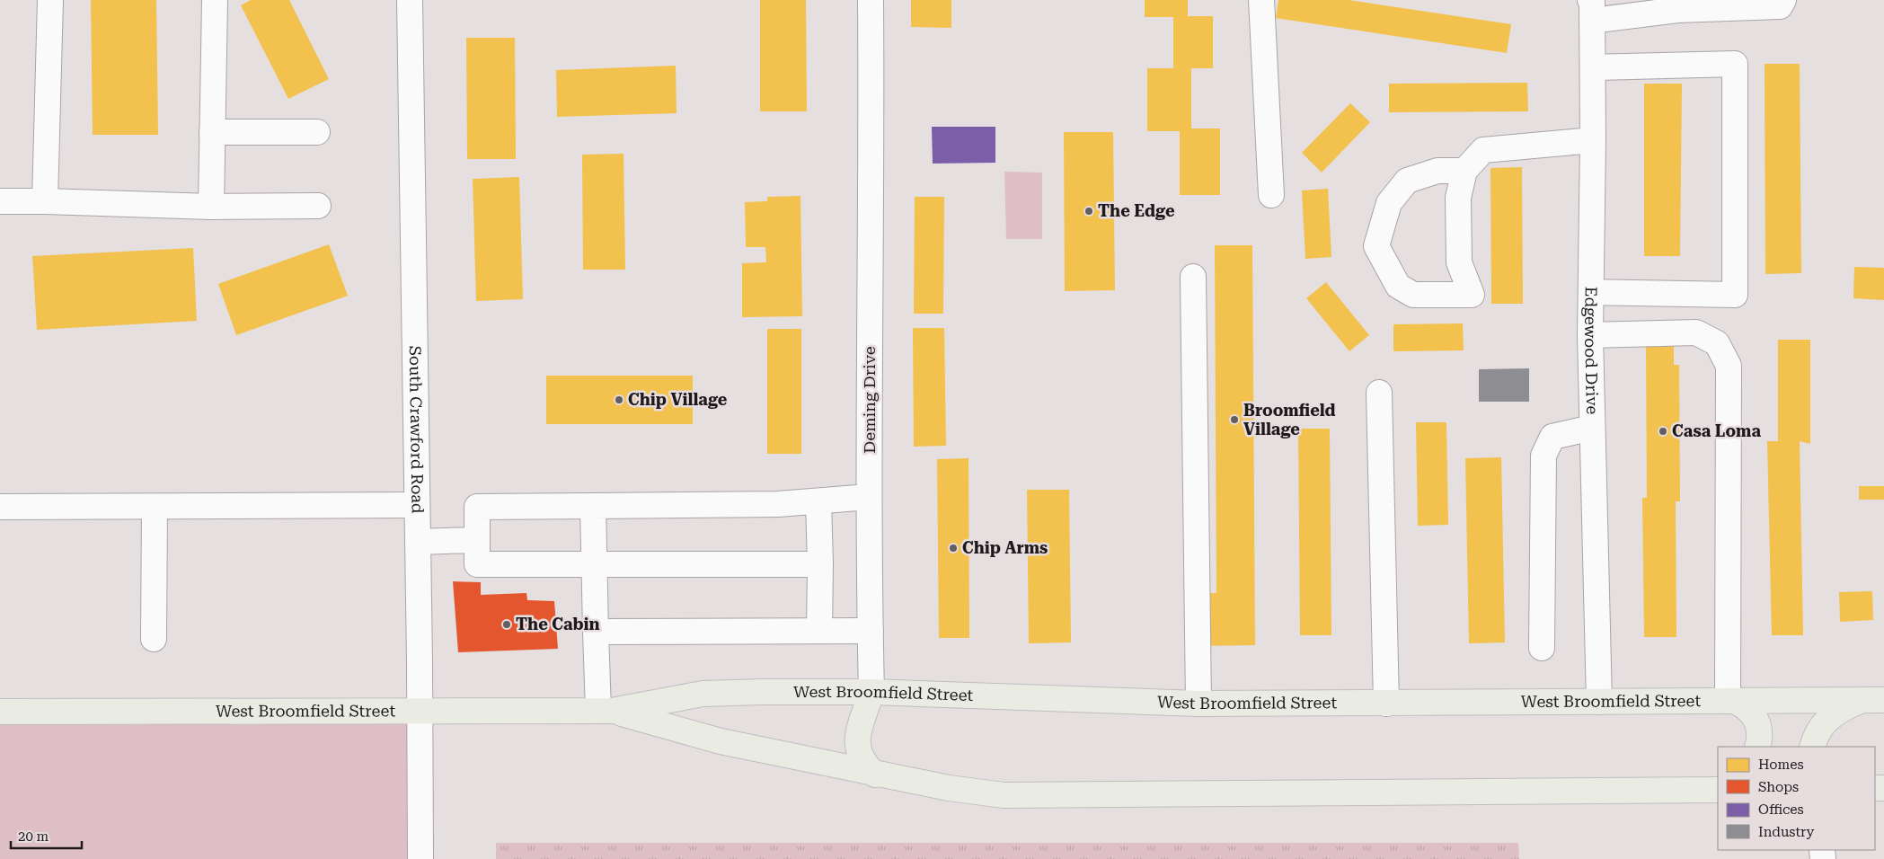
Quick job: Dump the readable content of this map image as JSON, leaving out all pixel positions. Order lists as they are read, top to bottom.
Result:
{
  "streets": {
    "main road": ["West Broomfield Street"],
    "street": ["Edgewood Drive", "Deming Drive", "South Crawford Road"]
  },
  "crossings": [
    ["Edgewood Drive", "West Broomfield Street"],
    ["Deming Drive", "West Broomfield Street"],
    ["South Crawford Road", "West Broomfield Street"]
  ],
  "places": [
    "The Edge",
    "Chip Village",
    "Broomfield Village",
    "Casa Loma",
    "Chip Arms",
    "The Cabin"
  ],
  "legend": [
    "Homes",
    "Shops",
    "Offices",
    "Industry"
  ],
  "scale_bar": "20 m"
}
